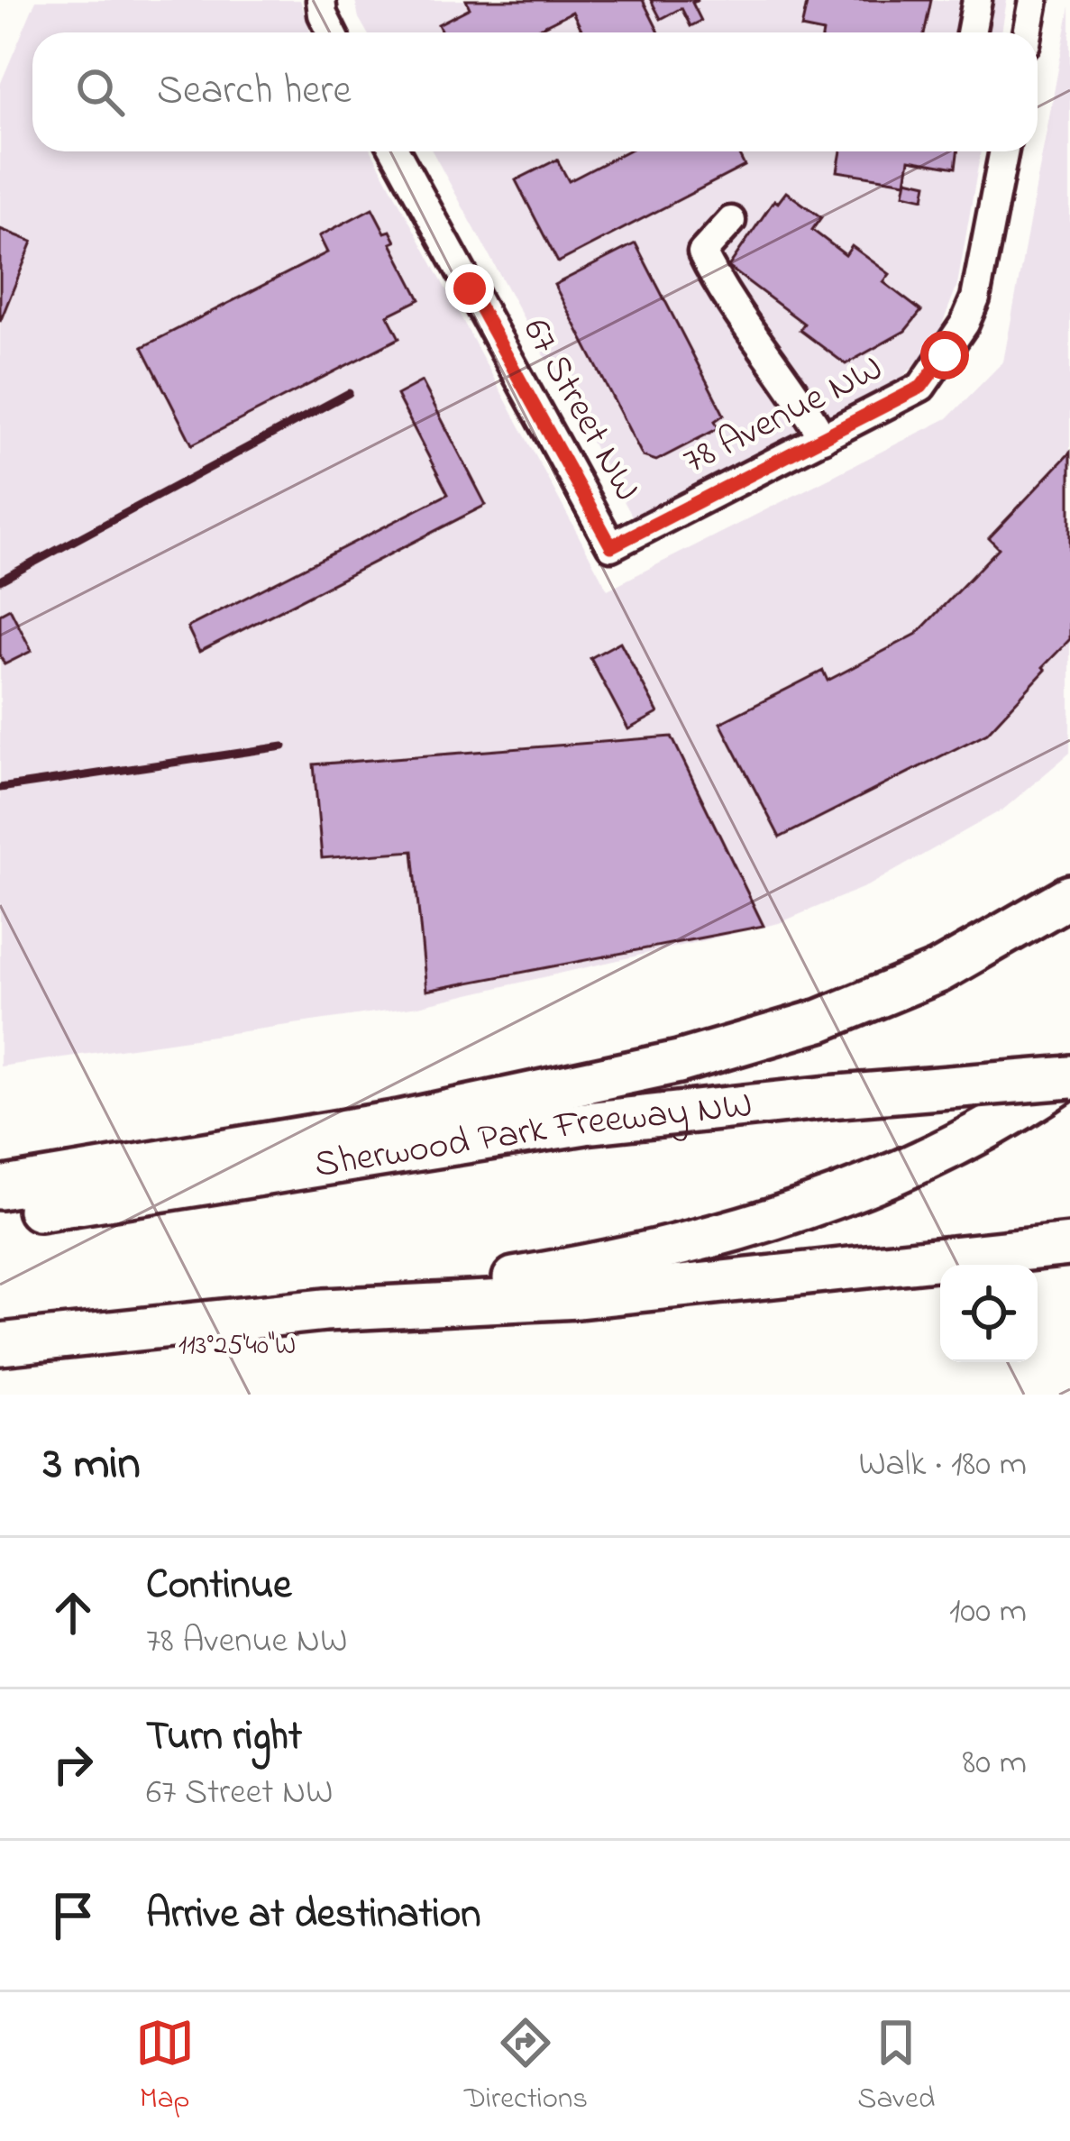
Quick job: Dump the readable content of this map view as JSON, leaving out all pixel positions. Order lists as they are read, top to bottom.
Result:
{
  "streets": {
    "highway": ["Sherwood Park Freeway NW"],
    "street": ["67 Street NW", "78 Avenue NW"]
  },
  "crossings": [
    ["67 Street NW", "78 Avenue NW"]
  ],
  "page": {
    "search": "Search here",
    "heading": ["3 min", "Walk · 180 m"],
    "list": [
      ["Continue", "78 Avenue NW", "100 m"],
      ["Turn right", "67 Street NW", "80 m"],
      "Arrive at destination"
    ],
    "nav": ["Map", "Directions", "Saved"]
  },
  "coordinates": ["113°25'40\"W"]
}
